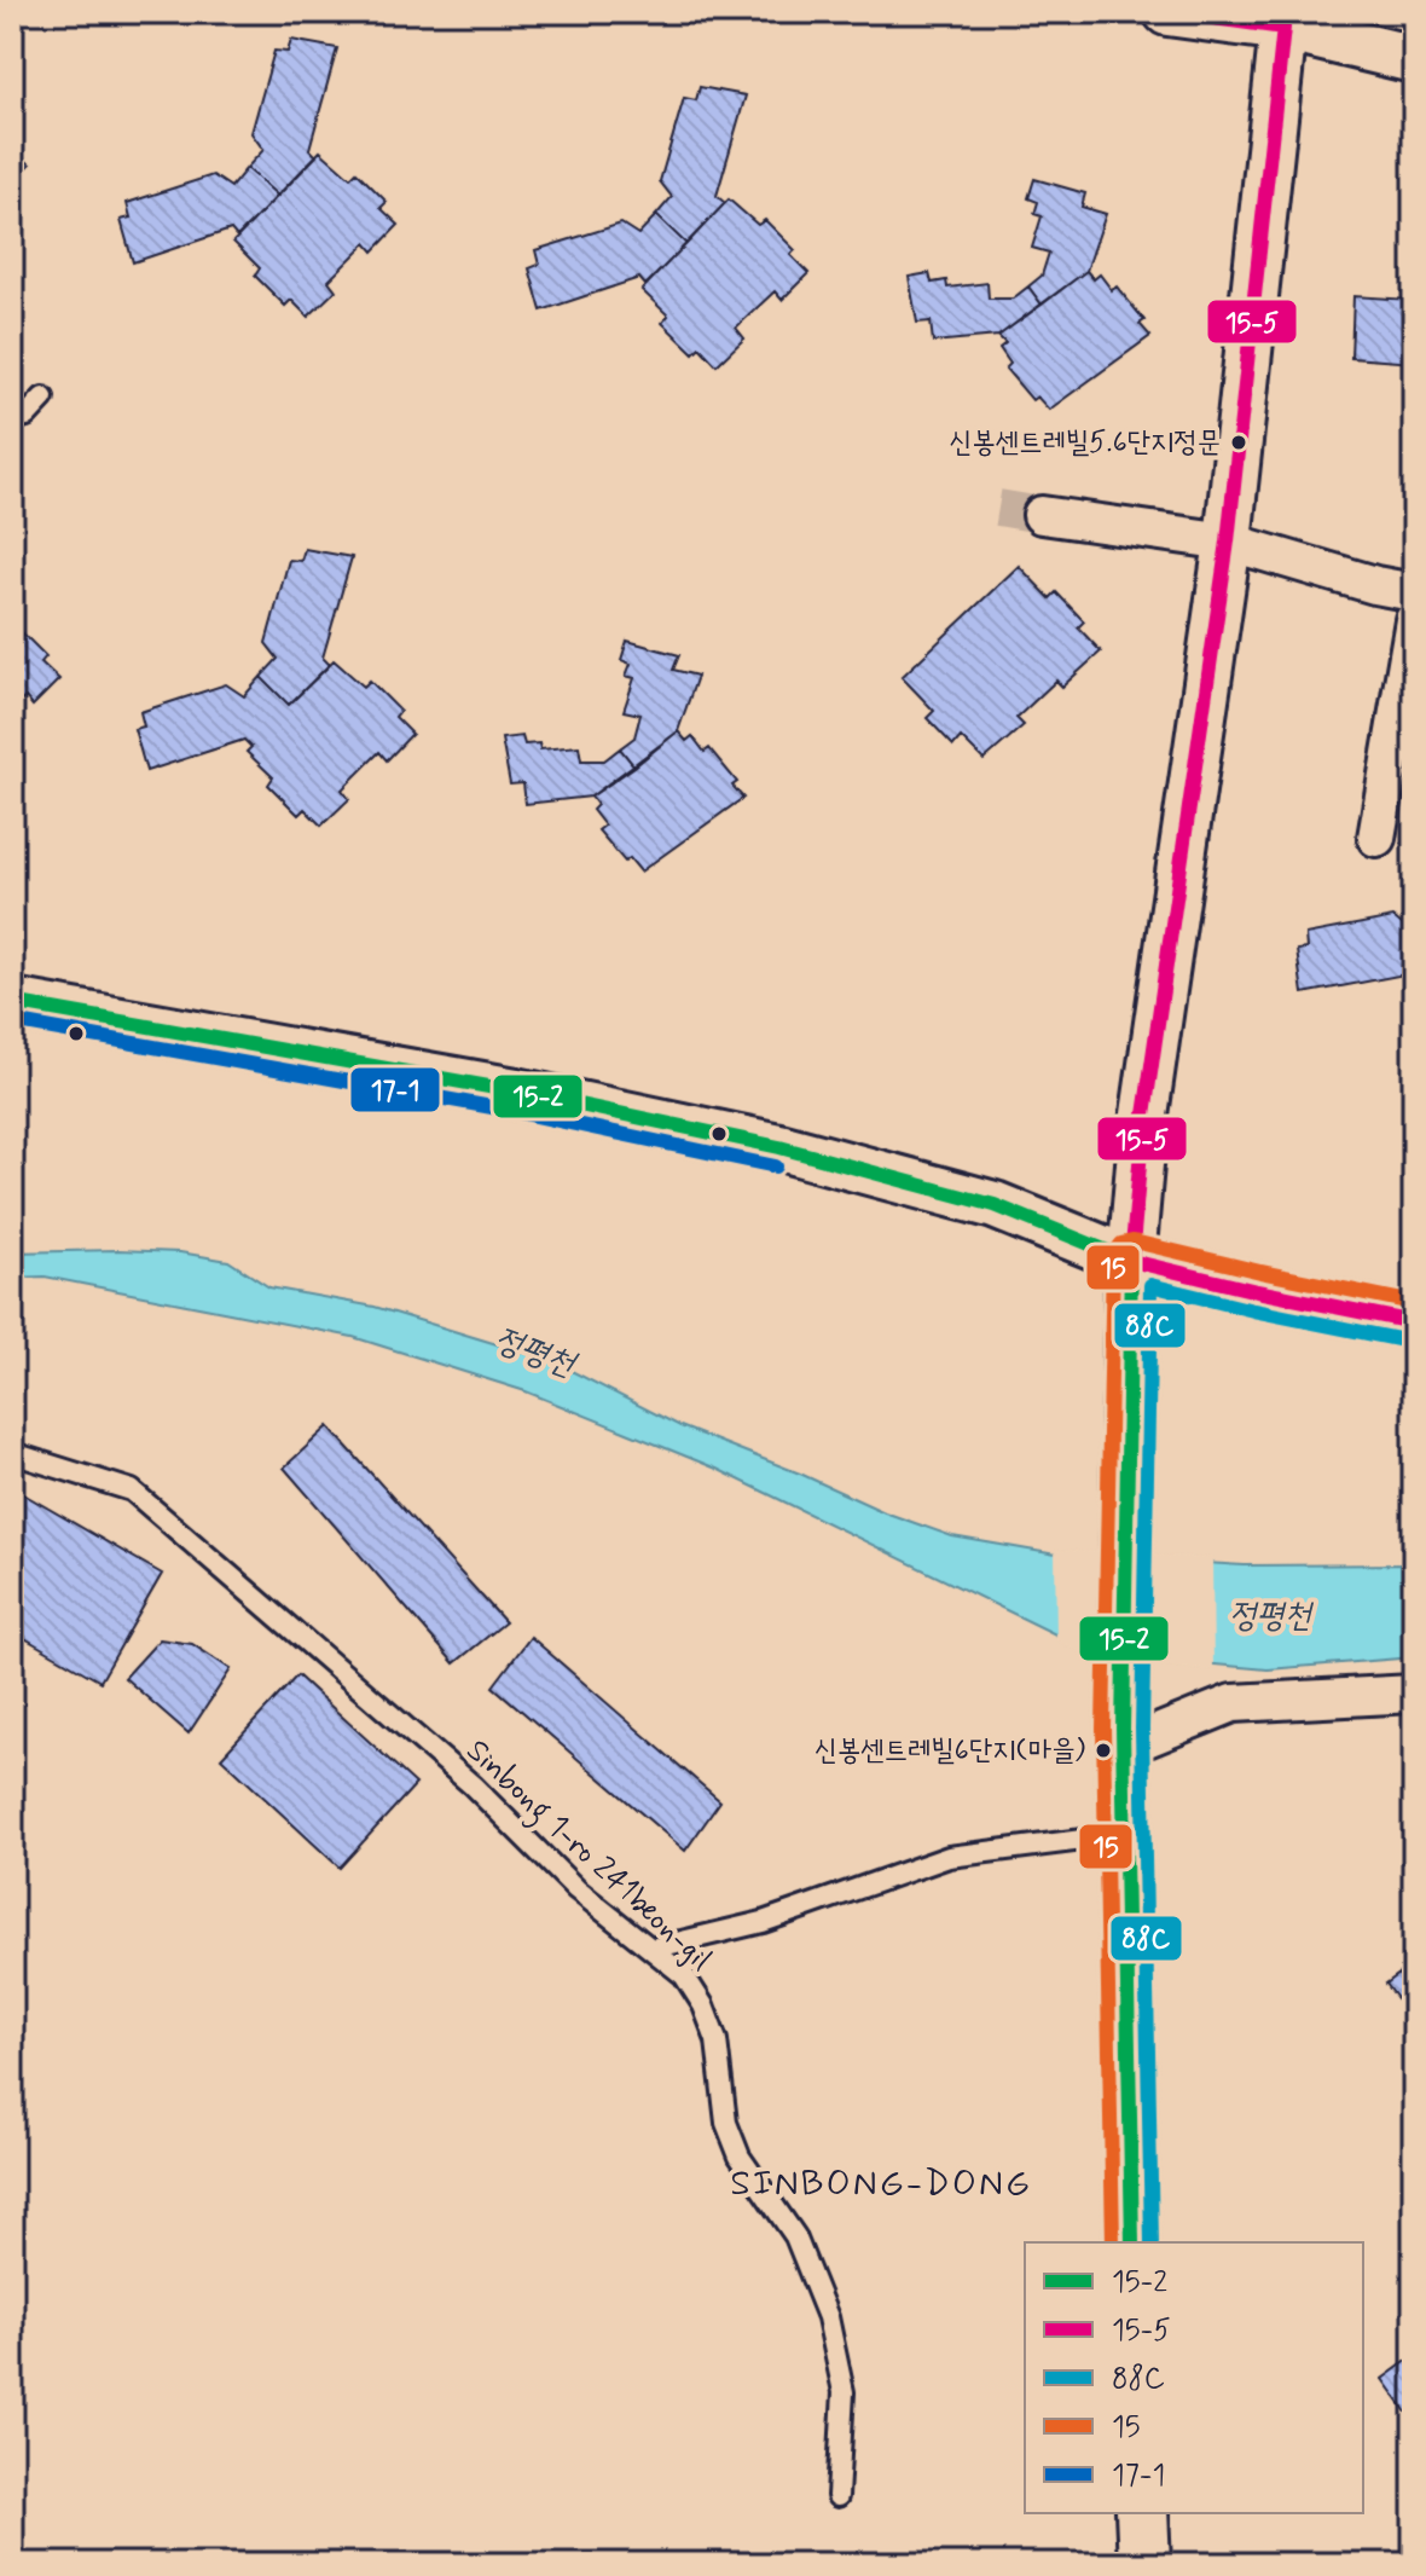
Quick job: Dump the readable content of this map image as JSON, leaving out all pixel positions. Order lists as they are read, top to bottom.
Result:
{
  "streets": {
    "lane": ["Sinbong 1-ro 241beon-gil"]
  },
  "districts": ["SINBONG-DONG"],
  "water": ["정평천"],
  "places": ["신봉센트레빌5.6단지정문", "신봉센트레빌6단지(마을)"],
  "lines": [
    "transit line 15-5",
    "transit line 15-2",
    "transit line 17-1",
    "transit line 15",
    "transit line 88C"
  ],
  "legend": [
    "15-2",
    "15-5",
    "88C",
    "15",
    "17-1"
  ]
}
